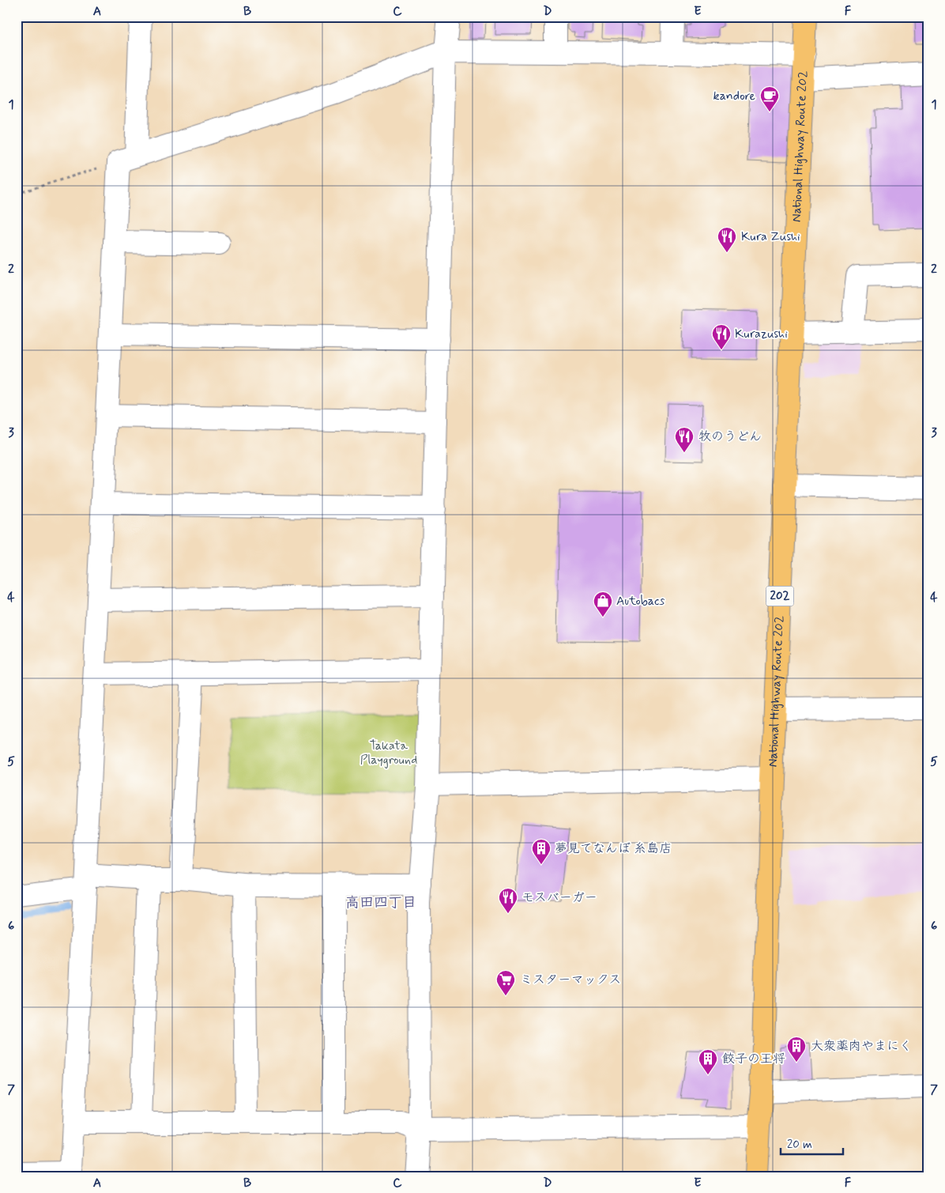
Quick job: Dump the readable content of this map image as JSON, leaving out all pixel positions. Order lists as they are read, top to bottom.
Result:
{
  "streets": {
    "highway": ["National Highway Route 202", "202"]
  },
  "districts": ["高田四丁目"],
  "parks": ["Takata Playground"],
  "places": {
    "cafe": ["kandore"],
    "restaurant": [
      "Kura Zushi",
      "Kurazushi",
      "牧のうどん",
      "モスバーガー"
    ],
    "shop": ["Autobacs"],
    "building": ["夢見てなんぼ 糸島店", "大衆薬肉やまにく", "餃子の王将"],
    "supermarket": ["ミスターマックス"]
  },
  "scale_bar": "20 m",
  "grid": {
    "columns": [
      "A",
      "B",
      "C",
      "D",
      "E",
      "F"
    ],
    "rows": [
      "1",
      "2",
      "3",
      "4",
      "5",
      "6",
      "7"
    ]
  }
}
